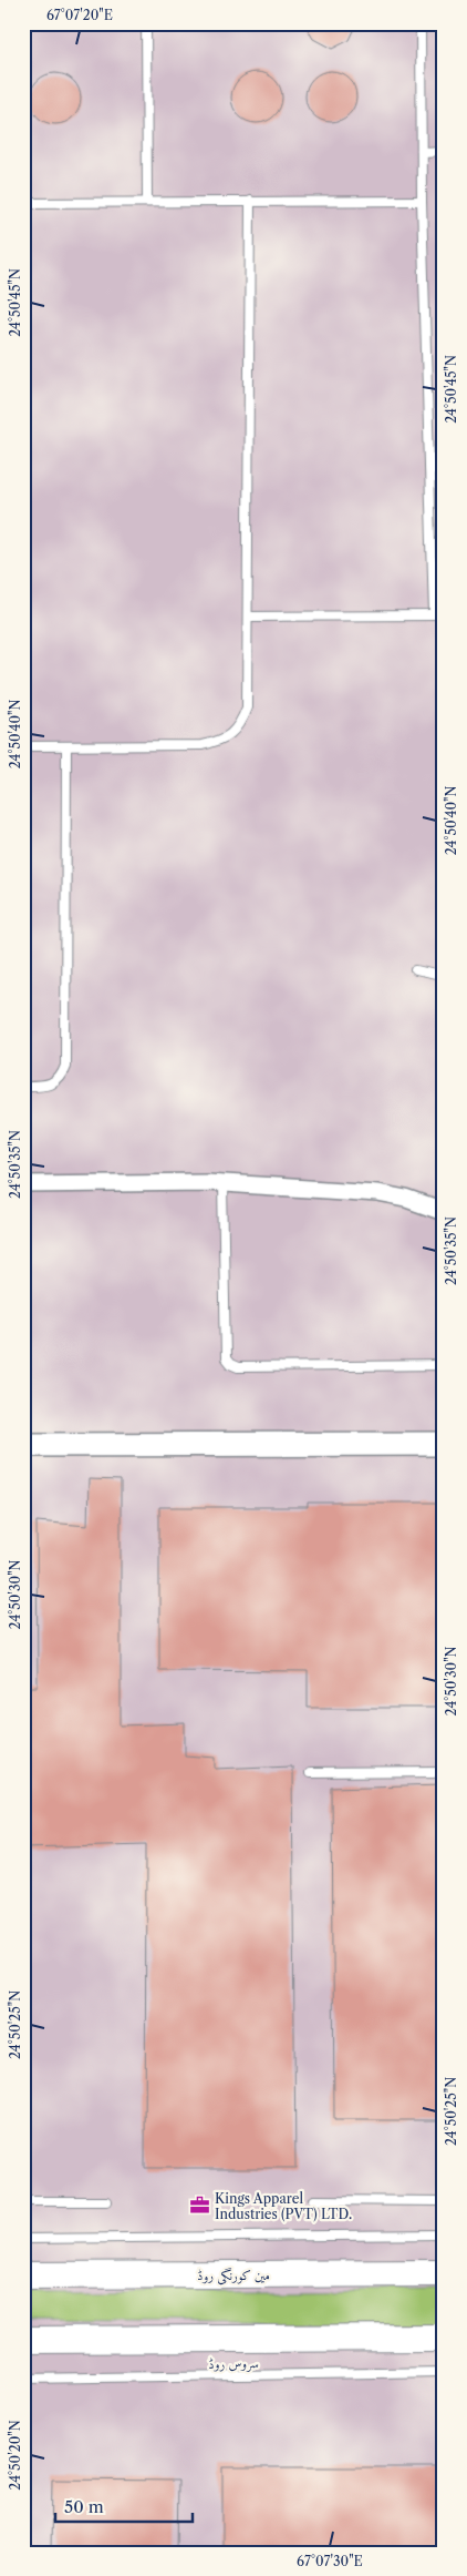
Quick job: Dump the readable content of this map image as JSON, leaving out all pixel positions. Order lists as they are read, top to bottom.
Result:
{
  "streets": {
    "main road": ["مین کورنگی روڈ"],
    "lane": ["سروس روڈ"]
  },
  "places": {
    "office": ["Kings Apparel Industries (PVT) LTD."]
  },
  "scale_bar": "50 m",
  "coordinates": [
    "67°07'20\"E",
    "24°50'45\"N",
    "24°50'40\"N",
    "24°50'35\"N",
    "24°50'30\"N",
    "24°50'25\"N",
    "24°50'20\"N",
    "67°07'30\"E"
  ]
}
